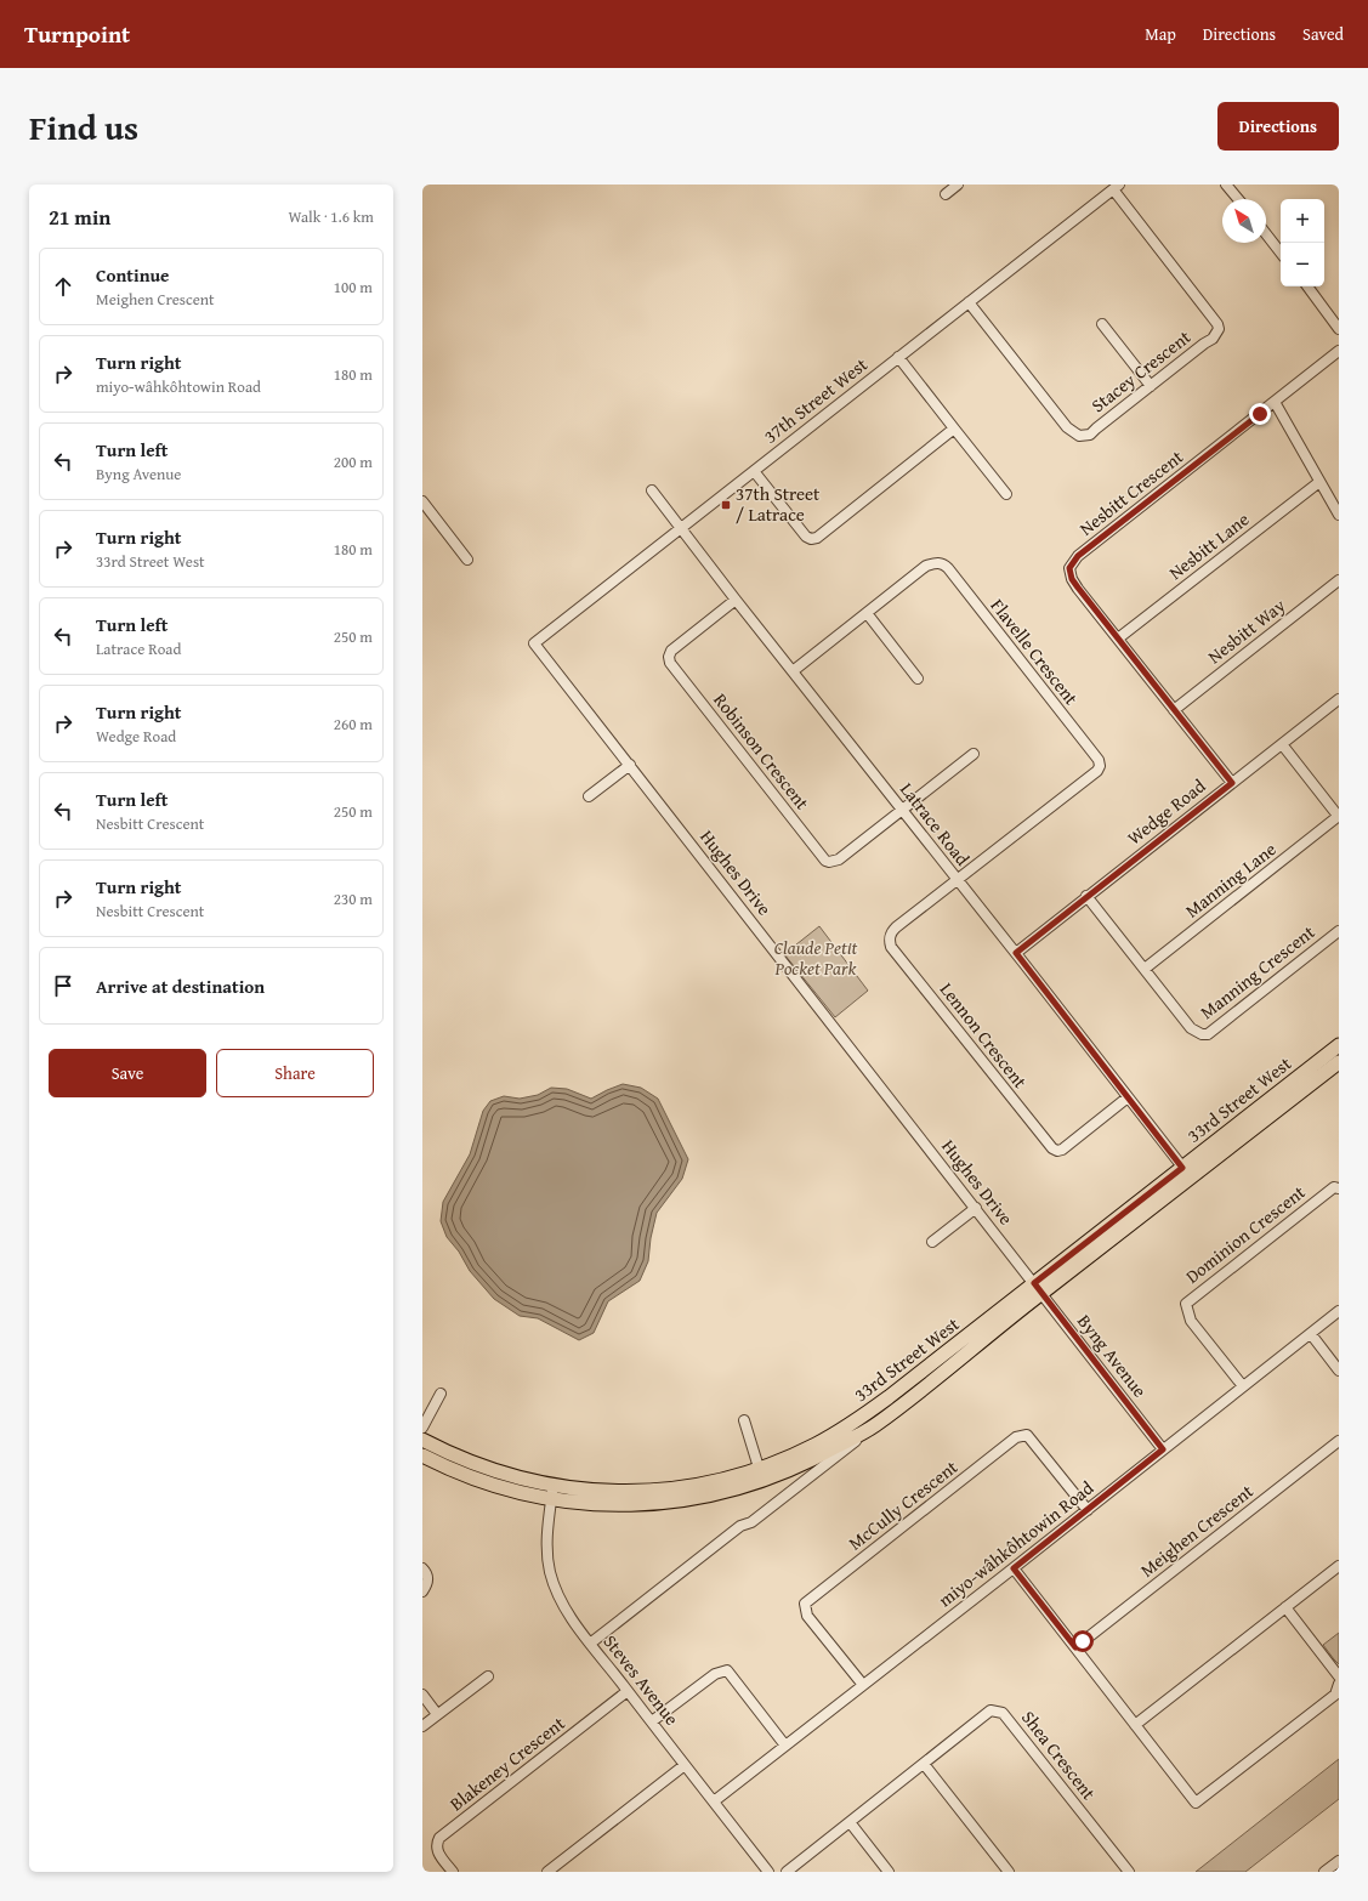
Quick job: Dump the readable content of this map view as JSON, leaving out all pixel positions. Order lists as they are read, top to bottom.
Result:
{
  "streets": {
    "main road": ["33rd Street West"],
    "street": [
      "Stacey Crescent",
      "37th Street West",
      "Nesbitt Crescent",
      "Nesbitt Lane",
      "Nesbitt Way",
      "Flavelle Crescent",
      "Robinson Crescent",
      "Wedge Road",
      "Latrace Road",
      "Hughes Drive",
      "Manning Lane",
      "Manning Crescent",
      "Lennon Crescent",
      "Dominion Crescent",
      "Byng Avenue",
      "McCully Crescent",
      "Meighen Crescent",
      "miyo-wâhkôhtowin Road",
      "Steves Avenue",
      "Shea Crescent",
      "Blakeney Crescent"
    ]
  },
  "crossings": [
    ["Stacey Crescent", "37th Street West"],
    ["37th Street West", "Latrace Road"],
    ["37th Street West", "Hughes Drive"],
    ["Nesbitt Crescent", "Nesbitt Lane"],
    ["Nesbitt Crescent", "Nesbitt Way"],
    ["Nesbitt Crescent", "Wedge Road"],
    ["Flavelle Crescent", "Latrace Road"],
    ["Flavelle Crescent", "Lennon Crescent"],
    ["Robinson Crescent", "Latrace Road"],
    ["Wedge Road", "Latrace Road"],
    ["Wedge Road", "Manning Crescent"],
    ["Latrace Road", "Lennon Crescent"],
    ["Latrace Road", "33rd Street West"],
    ["Hughes Drive", "33rd Street West"],
    ["Hughes Drive", "Byng Avenue"],
    ["Manning Lane", "Manning Crescent"],
    ["33rd Street West", "Byng Avenue"],
    ["33rd Street West", "Steves Avenue"],
    ["Dominion Crescent", "miyo-wâhkôhtowin Road"],
    ["Byng Avenue", "miyo-wâhkôhtowin Road"],
    ["McCully Crescent", "miyo-wâhkôhtowin Road"],
    ["miyo-wâhkôhtowin Road", "Steves Avenue"],
    ["Steves Avenue", "Blakeney Crescent"]
  ],
  "parks": ["Claude Petit Pocket Park"],
  "places": {
    "transit": ["37th Street / Latrace"]
  },
  "north": "top left",
  "page": {
    "header": "Turnpoint",
    "nav": ["Map", "Directions", "Saved"],
    "title": "Find us",
    "buttons": [
      "Directions",
      ["Save", "Share"]
    ],
    "heading": ["21 min", "Walk · 1.6 km"],
    "map_buttons": ["+", "−"],
    "list": [
      ["Continue", "Meighen Crescent", "100 m"],
      ["Turn right", "miyo-wâhkôhtowin Road", "180 m"],
      ["Turn left", "Byng Avenue", "200 m"],
      ["Turn right", "33rd Street West", "180 m"],
      ["Turn left", "Latrace Road", "250 m"],
      ["Turn right", "Wedge Road", "260 m"],
      ["Turn left", "Nesbitt Crescent", "250 m"],
      ["Turn right", "Nesbitt Crescent", "230 m"],
      "Arrive at destination"
    ]
  }
}
